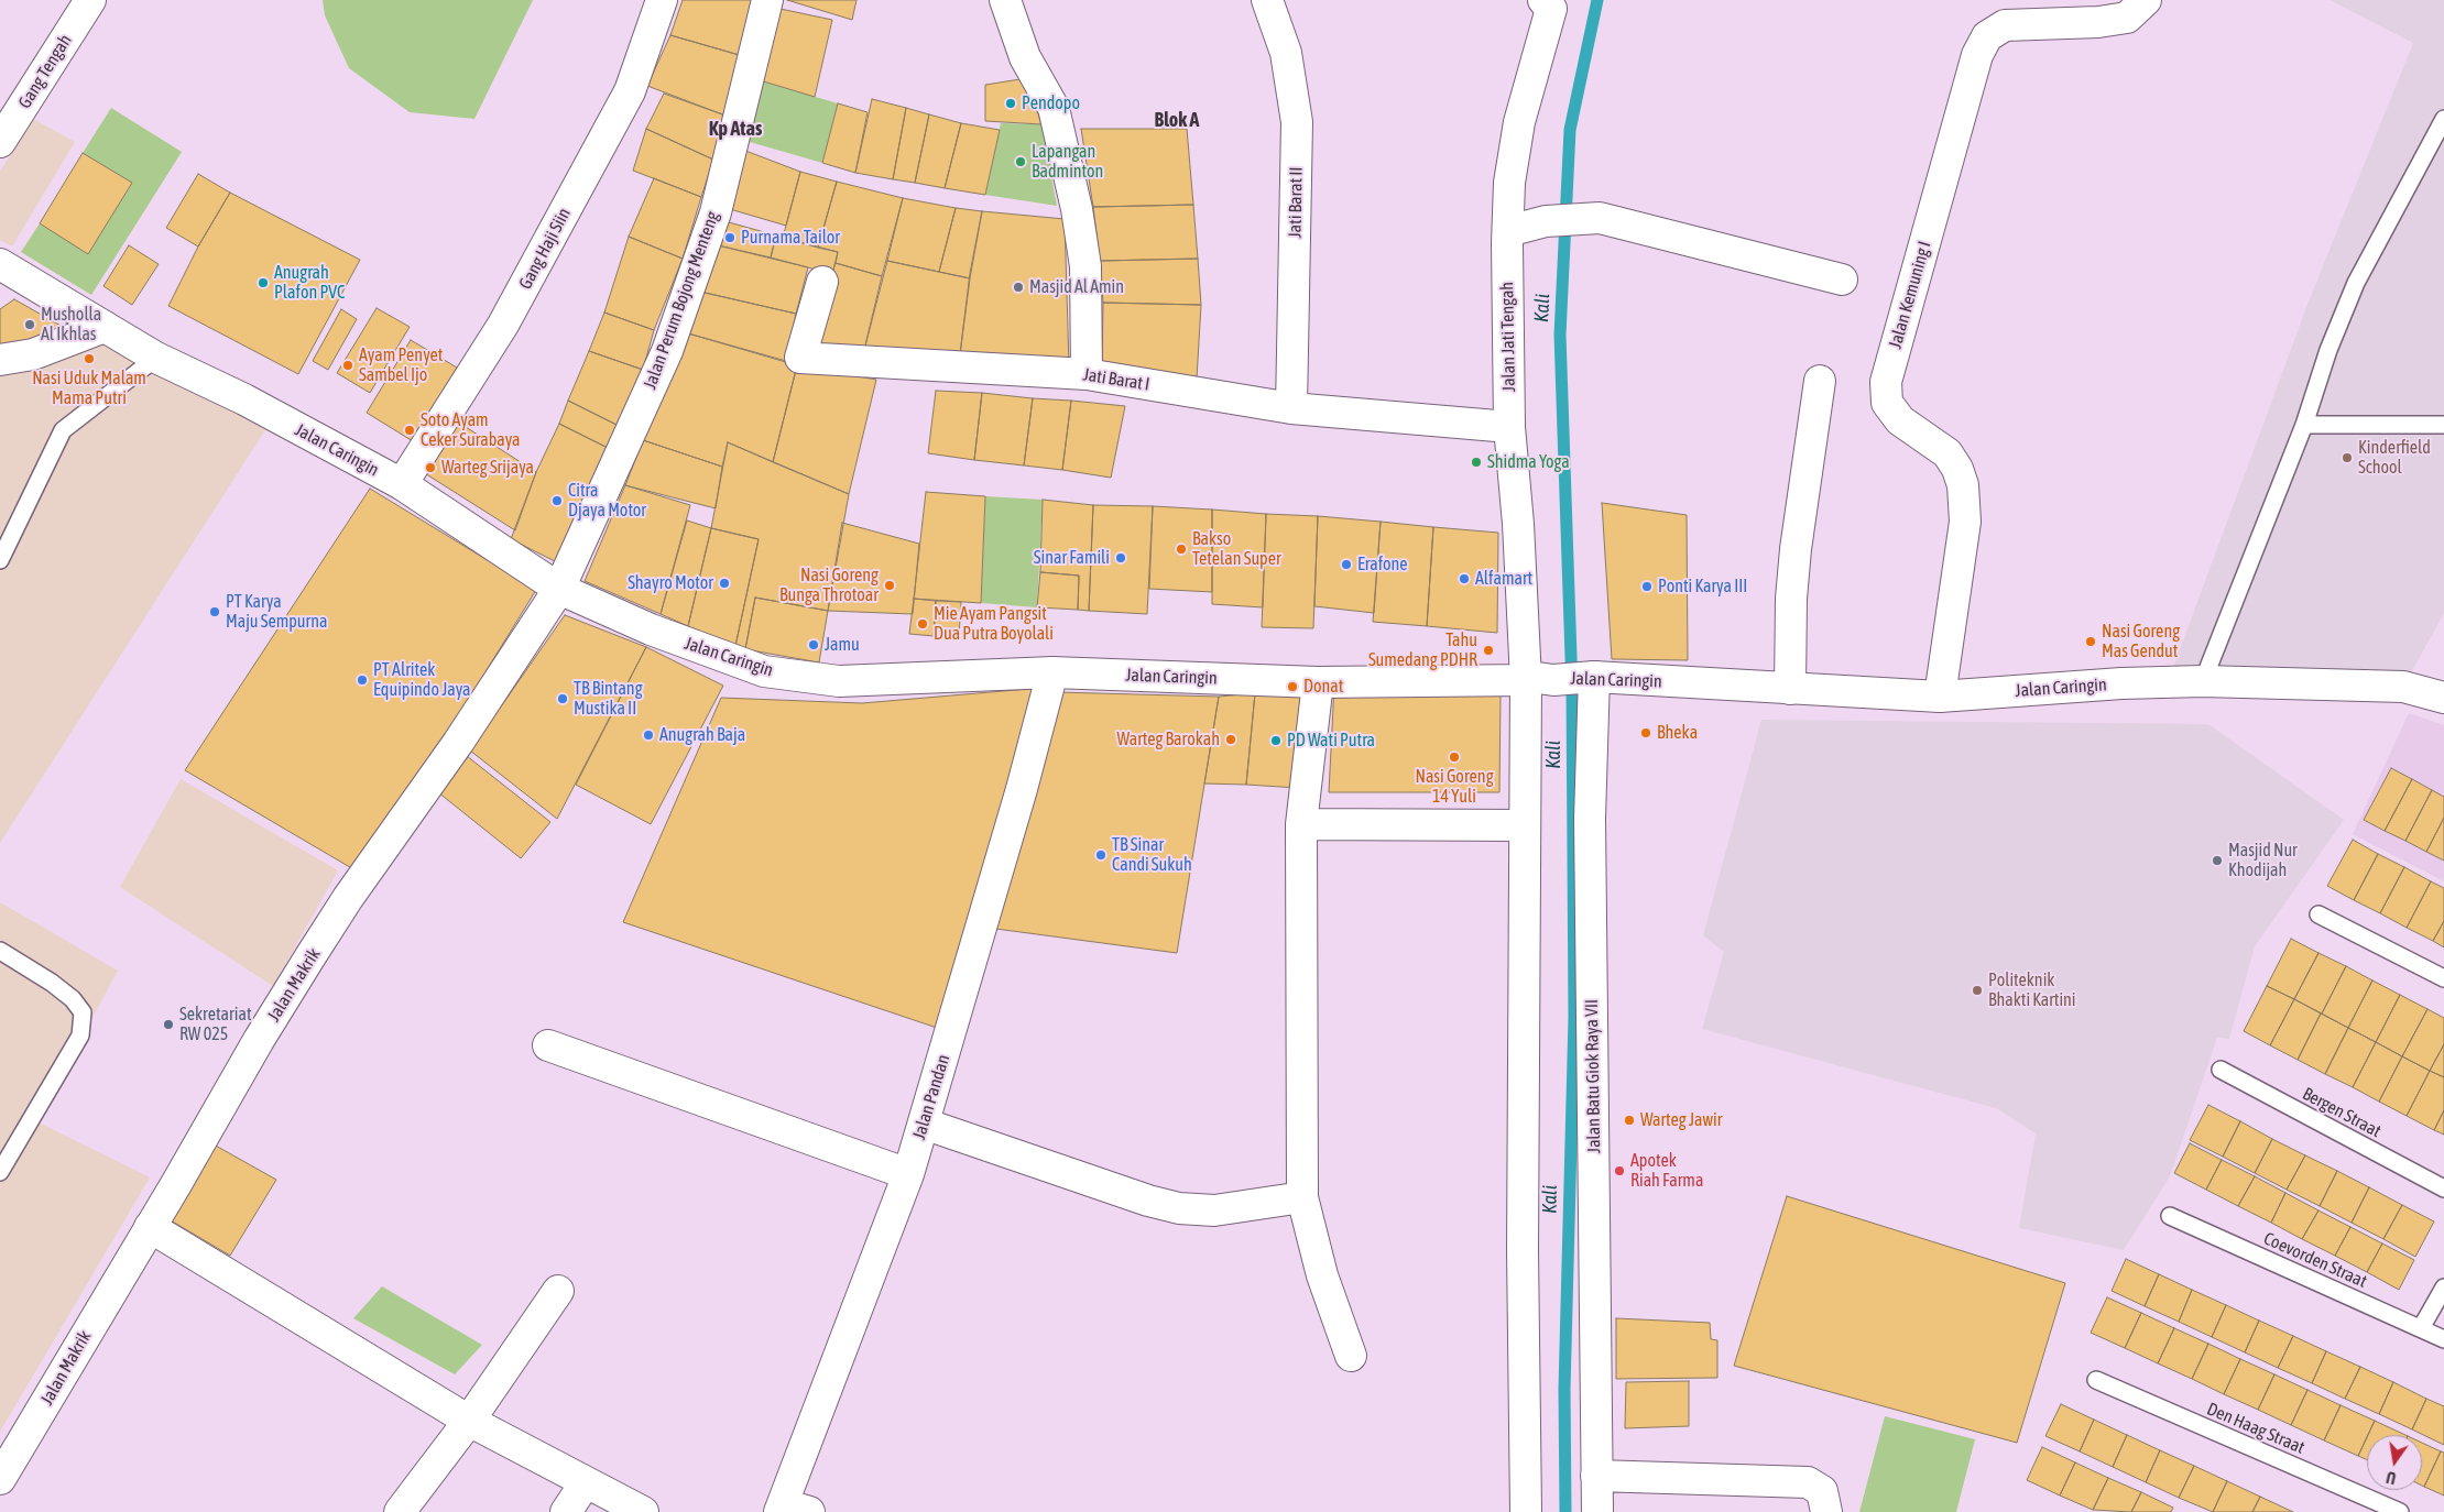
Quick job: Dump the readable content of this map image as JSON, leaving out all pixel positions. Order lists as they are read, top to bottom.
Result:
{
  "streets": {
    "street": [
      "Gang Tengah",
      "Jati Barat II",
      "Gang Haji Siin",
      "Jalan Kemuning I",
      "Jalan Perum Bojong Menteng",
      "Jalan Jati Tengah",
      "Jati Barat I",
      "Jalan Caringin",
      "Jalan Makrik",
      "Jalan Batu Giok Raya VII",
      "Jalan Pandan"
    ],
    "lane": ["Bergen Straat", "Coevorden Straat", "Den Haag Straat"]
  },
  "crossings": [
    ["Jati Barat II", "Jati Barat I"],
    ["Gang Haji Siin", "Jalan Caringin"],
    ["Jalan Kemuning I", "Jalan Caringin"],
    ["Jalan Perum Bojong Menteng", "Jalan Caringin"],
    ["Jalan Perum Bojong Menteng", "Jalan Makrik"],
    ["Jalan Jati Tengah", "Jati Barat I"],
    ["Jalan Jati Tengah", "Jalan Caringin"],
    ["Jalan Caringin", "Jalan Makrik"],
    ["Jalan Caringin", "Jalan Batu Giok Raya VII"],
    ["Jalan Caringin", "Jalan Pandan"]
  ],
  "districts": ["Blok A", "Kp Atas"],
  "water": ["Kali"],
  "places": [
    "Pendopo",
    "Lapangan Badminton",
    "Purnama Tailor",
    "Anugrah Plafon PVC",
    "Masjid Al Amin",
    "Musholla Al Ikhlas",
    "Nasi Uduk Malam Mama Putri",
    "Ayam Penyet Sambel Ijo",
    "Soto Ayam Ceker Surabaya",
    "Kinderfield School",
    "Shidma Yoga",
    "Warteg Srijaya",
    "Citra Djaya Motor",
    "Bakso Tetelan Super",
    "Sinar Famili",
    "Erafone",
    "Alfamart",
    "Shayro Motor",
    "Nasi Goreng Bunga Throtoar",
    "Ponti Karya III",
    "PT Karya Maju Sempurna",
    "Mie Ayam Pangsit Dua Putra Boyolali",
    "Nasi Goreng Mas Gendut",
    "Jamu",
    "Tahu Sumedang PDHR",
    "PT Alritek Equipindo Jaya",
    "Donat",
    "TB Bintang Mustika II",
    "Bheka",
    "Anugrah Baja",
    "Warteg Barokah",
    "PD Wati Putra",
    "Nasi Goreng 14 Yuli",
    "TB Sinar Candi Sukuh",
    "Masjid Nur Khodijah",
    "Politeknik Bhakti Kartini",
    "Sekretariat RW 025",
    "Warteg Jawir",
    "Apotek Riah Farma"
  ],
  "north": "bottom"
}
